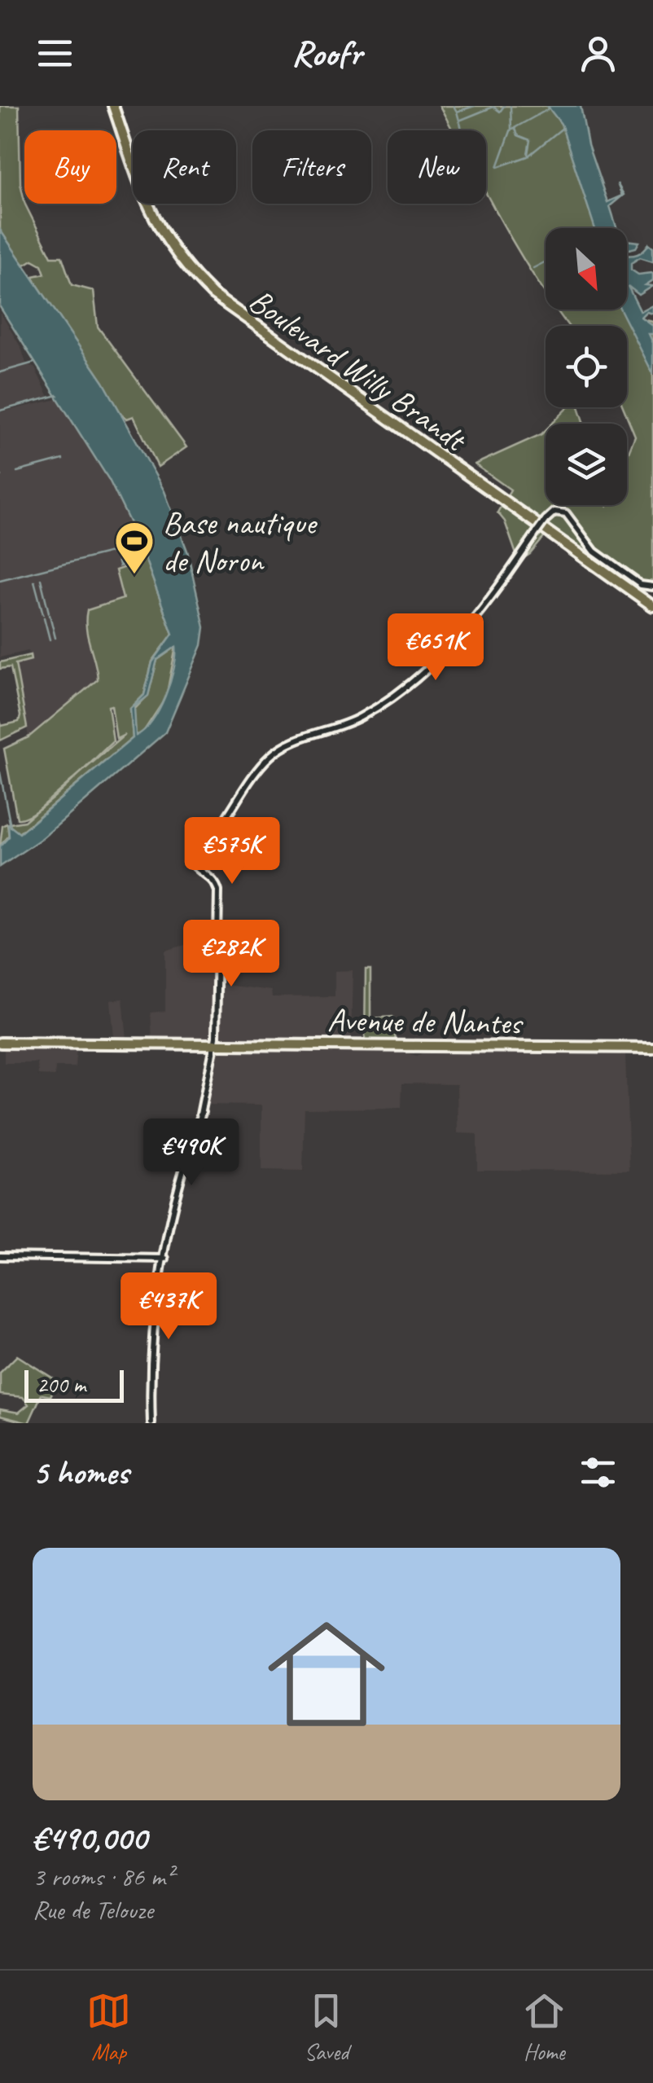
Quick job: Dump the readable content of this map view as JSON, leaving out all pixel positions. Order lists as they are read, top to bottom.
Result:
{
  "streets": {
    "main road": ["Boulevard Willy Brandt", "Avenue de Nantes"]
  },
  "places": {
    "sports": ["Base nautique de Noron"]
  },
  "scale_bar": "200 m",
  "north": "bottom right",
  "page": {
    "header": "Roofr",
    "chip": [
      "Buy",
      "Rent",
      "Filters",
      "New"
    ],
    "price": [
      "€651K",
      "€575K",
      "€282K",
      "€490K",
      "€437K"
    ],
    "scale": "200 m",
    "heading": "5 homes",
    "list": [
      {
        "name": "€490,000",
        "note": "3 rooms · 86 m² · Rue de Telouze"
      }
    ],
    "tabs": ["Map", "Saved", "Home"]
  }
}
